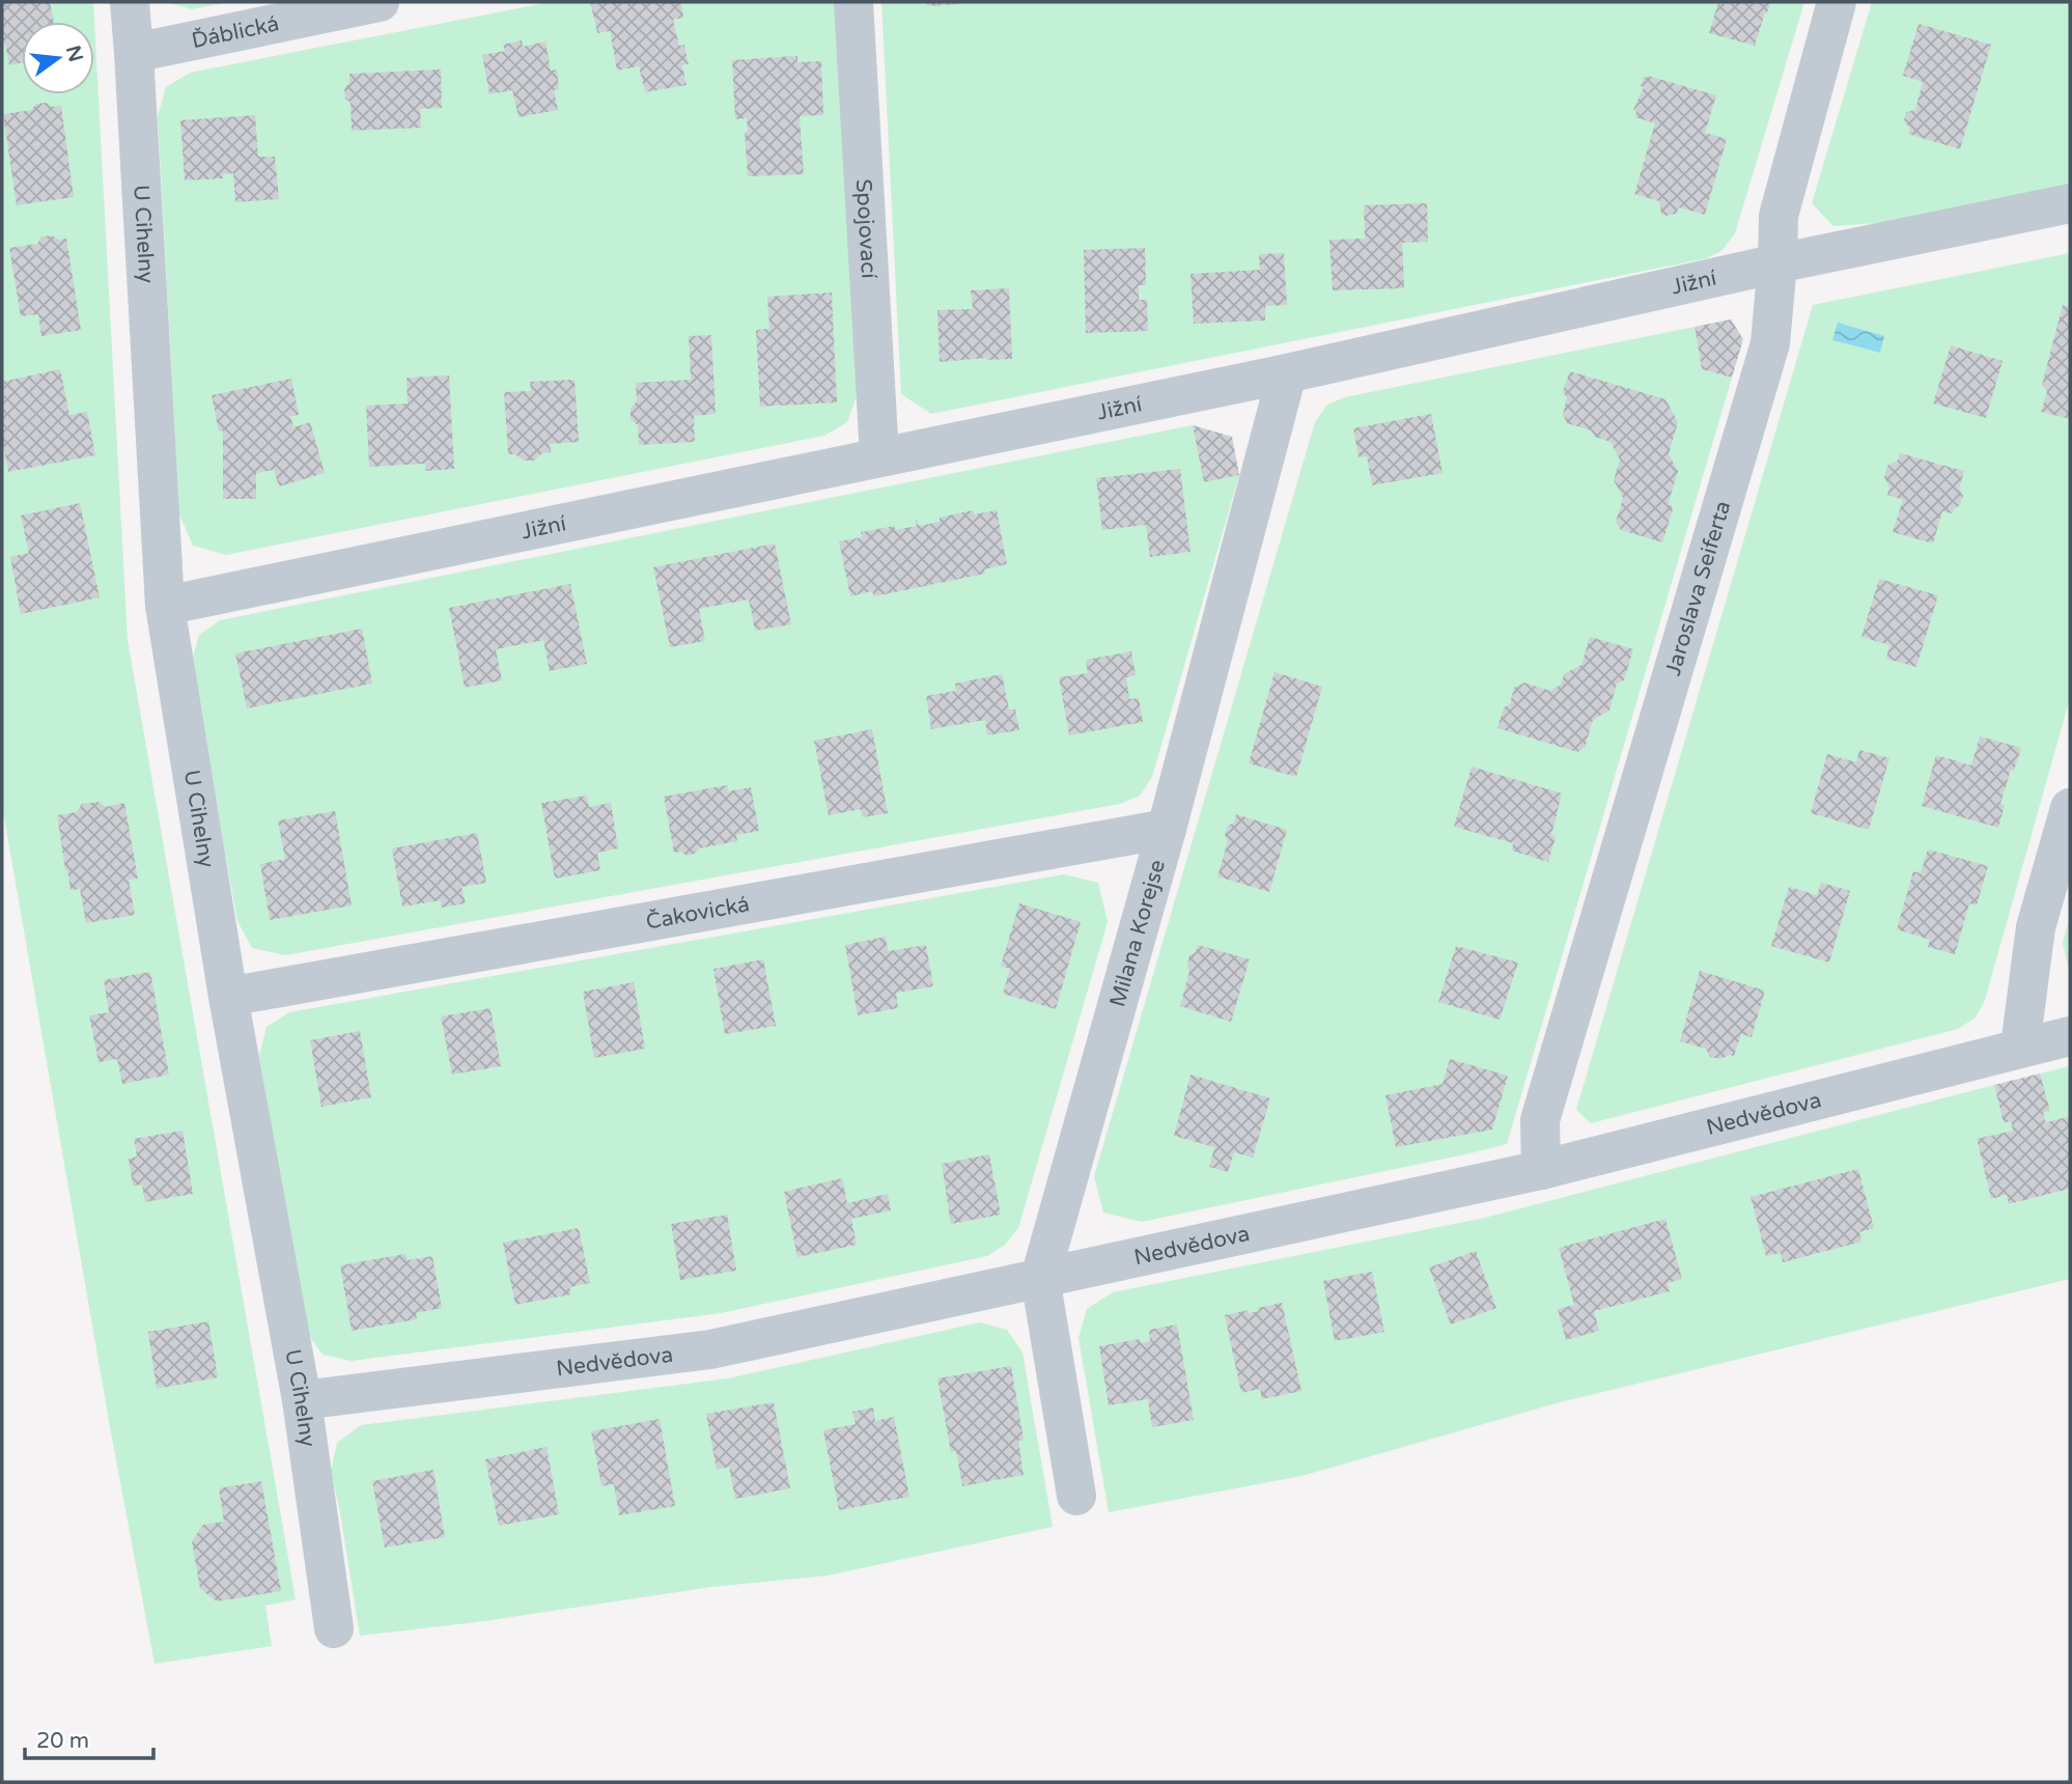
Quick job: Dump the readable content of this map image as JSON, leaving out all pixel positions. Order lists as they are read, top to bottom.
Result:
{
  "streets": {
    "street": [
      "Ďáblická",
      "Spojovací",
      "U Cihelny",
      "Jižní",
      "Jaroslava Seiferta",
      "Čakovická",
      "Milana Korejse",
      "Nedvědova"
    ]
  },
  "crossings": [
    ["Ďáblická", "U Cihelny"],
    ["Spojovací", "Jižní"],
    ["U Cihelny", "Jižní"],
    ["U Cihelny", "Čakovická"],
    ["U Cihelny", "Nedvědova"],
    ["Jižní", "Jaroslava Seiferta"],
    ["Jižní", "Milana Korejse"],
    ["Jaroslava Seiferta", "Nedvědova"],
    ["Čakovická", "Milana Korejse"],
    ["Milana Korejse", "Nedvědova"]
  ],
  "scale_bar": "20 m",
  "north": "right"
}
